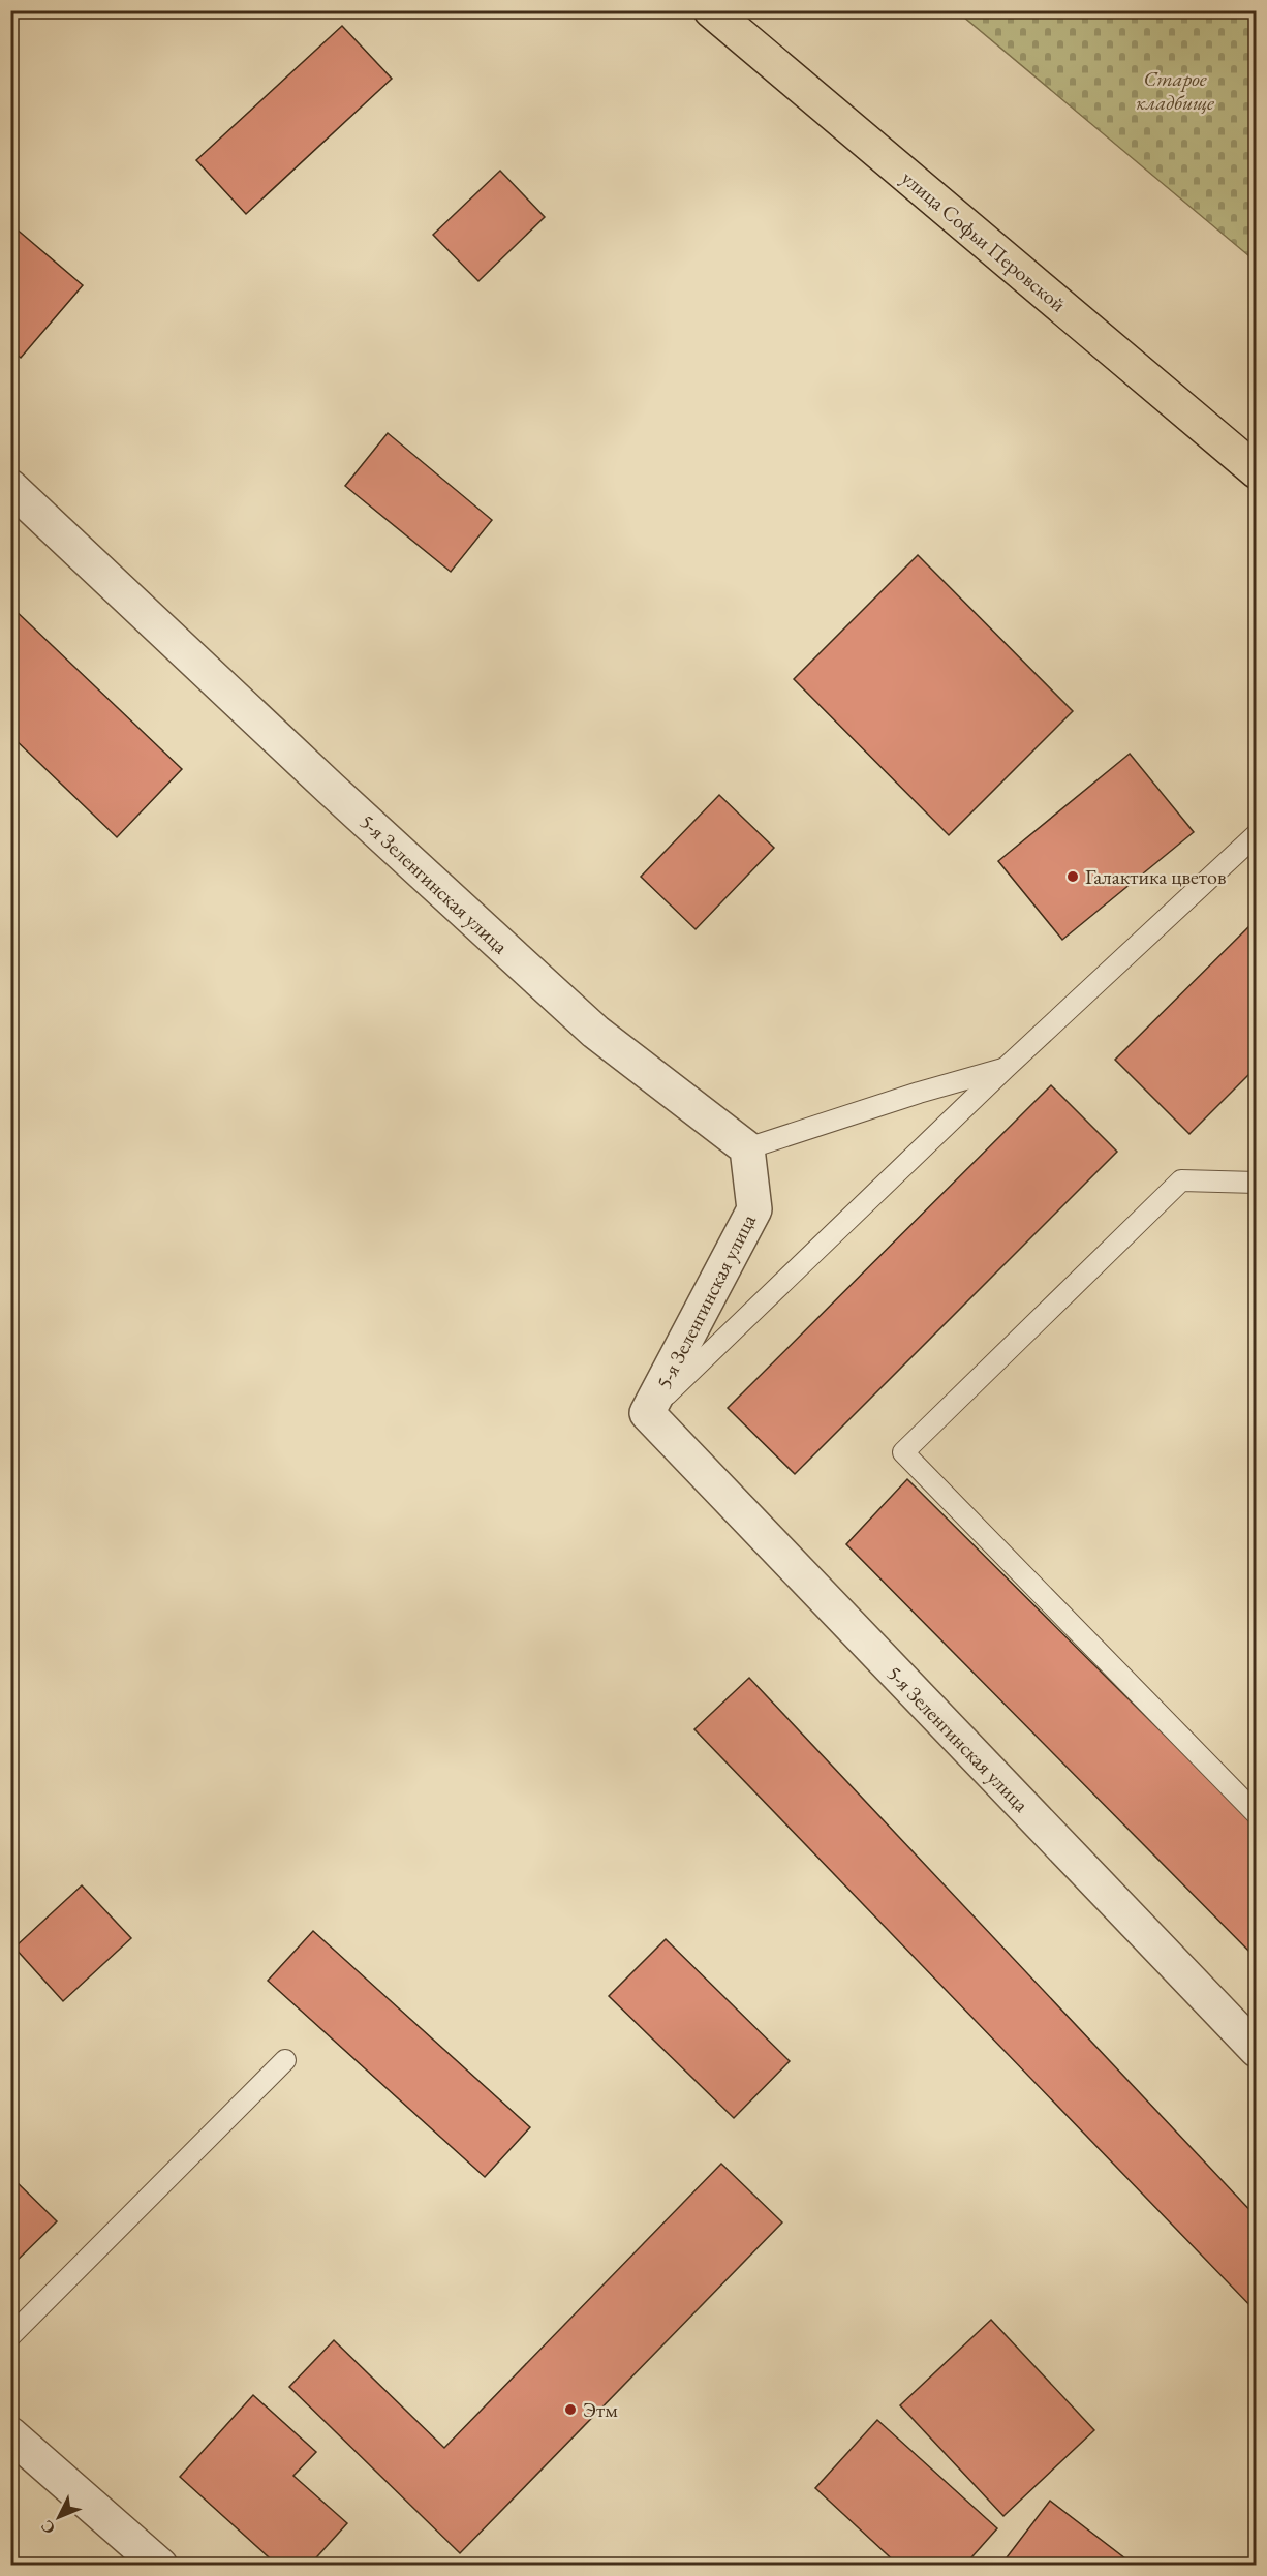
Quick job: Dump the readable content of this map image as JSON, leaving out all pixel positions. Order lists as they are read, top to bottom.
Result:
{
  "streets": {
    "main road": ["улица Софьи Перовской"],
    "street": ["5-я Зеленгинская улица"]
  },
  "parks": ["Старое кладбище"],
  "places": ["Галактика цветов", "Этм"],
  "north": "bottom left"
}
